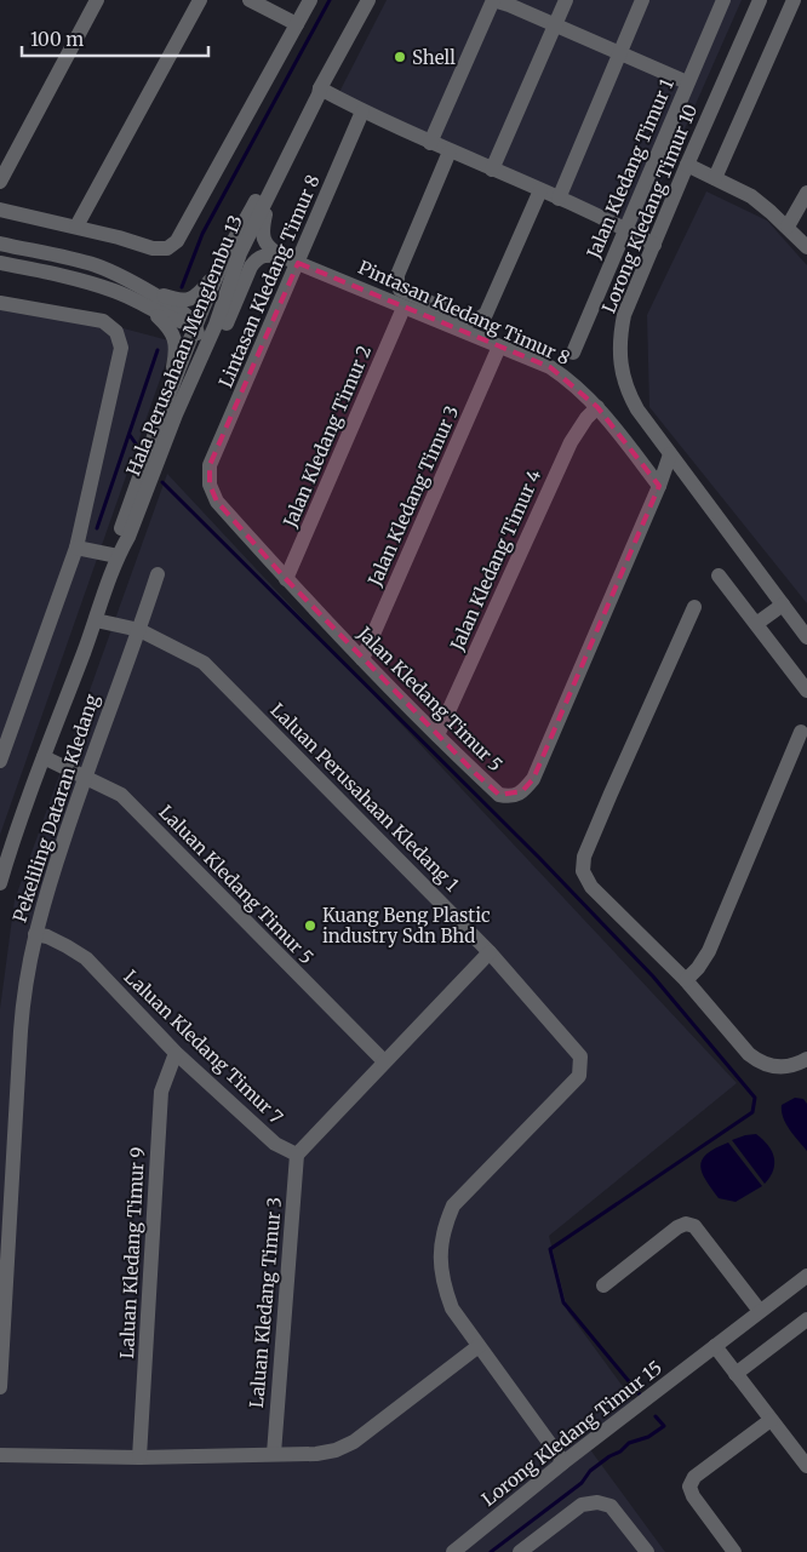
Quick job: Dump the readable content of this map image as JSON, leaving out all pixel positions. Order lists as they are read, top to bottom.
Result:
{
  "streets": {
    "street": [
      "Jalan Kledang Timur 1",
      "Lorong Kledang Timur 10",
      "Lintasan Kledang Timur 8",
      "Pintasan Kledang Timur 8",
      "Hala Perusahaan Menglembu 13",
      "Jalan Kledang Timur 2",
      "Jalan Kledang Timur 3",
      "Jalan Kledang Timur 4",
      "Jalan Kledang Timur 5",
      "Laluan Perusahaan Kledang 1",
      "Pekeliling Dataran Kledang",
      "Laluan Kledang Timur 5",
      "Laluan Kledang Timur 7",
      "Laluan Kledang Timur 9",
      "Laluan Kledang Timur 3",
      "Lorong Kledang Timur 15"
    ]
  },
  "crossings": [
    ["Lorong Kledang Timur 10", "Jalan Kledang Timur 5"],
    ["Lintasan Kledang Timur 8", "Pintasan Kledang Timur 8"],
    ["Lintasan Kledang Timur 8", "Jalan Kledang Timur 5"],
    ["Pintasan Kledang Timur 8", "Jalan Kledang Timur 2"],
    ["Pintasan Kledang Timur 8", "Jalan Kledang Timur 3"],
    ["Pintasan Kledang Timur 8", "Jalan Kledang Timur 4"],
    ["Pintasan Kledang Timur 8", "Jalan Kledang Timur 5"],
    ["Hala Perusahaan Menglembu 13", "Laluan Perusahaan Kledang 1"],
    ["Hala Perusahaan Menglembu 13", "Laluan Kledang Timur 5"],
    ["Jalan Kledang Timur 2", "Jalan Kledang Timur 5"],
    ["Jalan Kledang Timur 3", "Jalan Kledang Timur 5"],
    ["Jalan Kledang Timur 4", "Jalan Kledang Timur 5"],
    ["Laluan Perusahaan Kledang 1", "Pekeliling Dataran Kledang"],
    ["Laluan Perusahaan Kledang 1", "Lorong Kledang Timur 15"],
    ["Pekeliling Dataran Kledang", "Laluan Kledang Timur 5"],
    ["Pekeliling Dataran Kledang", "Laluan Kledang Timur 7"],
    ["Laluan Kledang Timur 7", "Laluan Kledang Timur 9"],
    ["Laluan Kledang Timur 7", "Laluan Kledang Timur 3"]
  ],
  "places": ["Shell", "Kuang Beng Plastic industry Sdn Bhd"],
  "scale_bar": "100 m"
}
